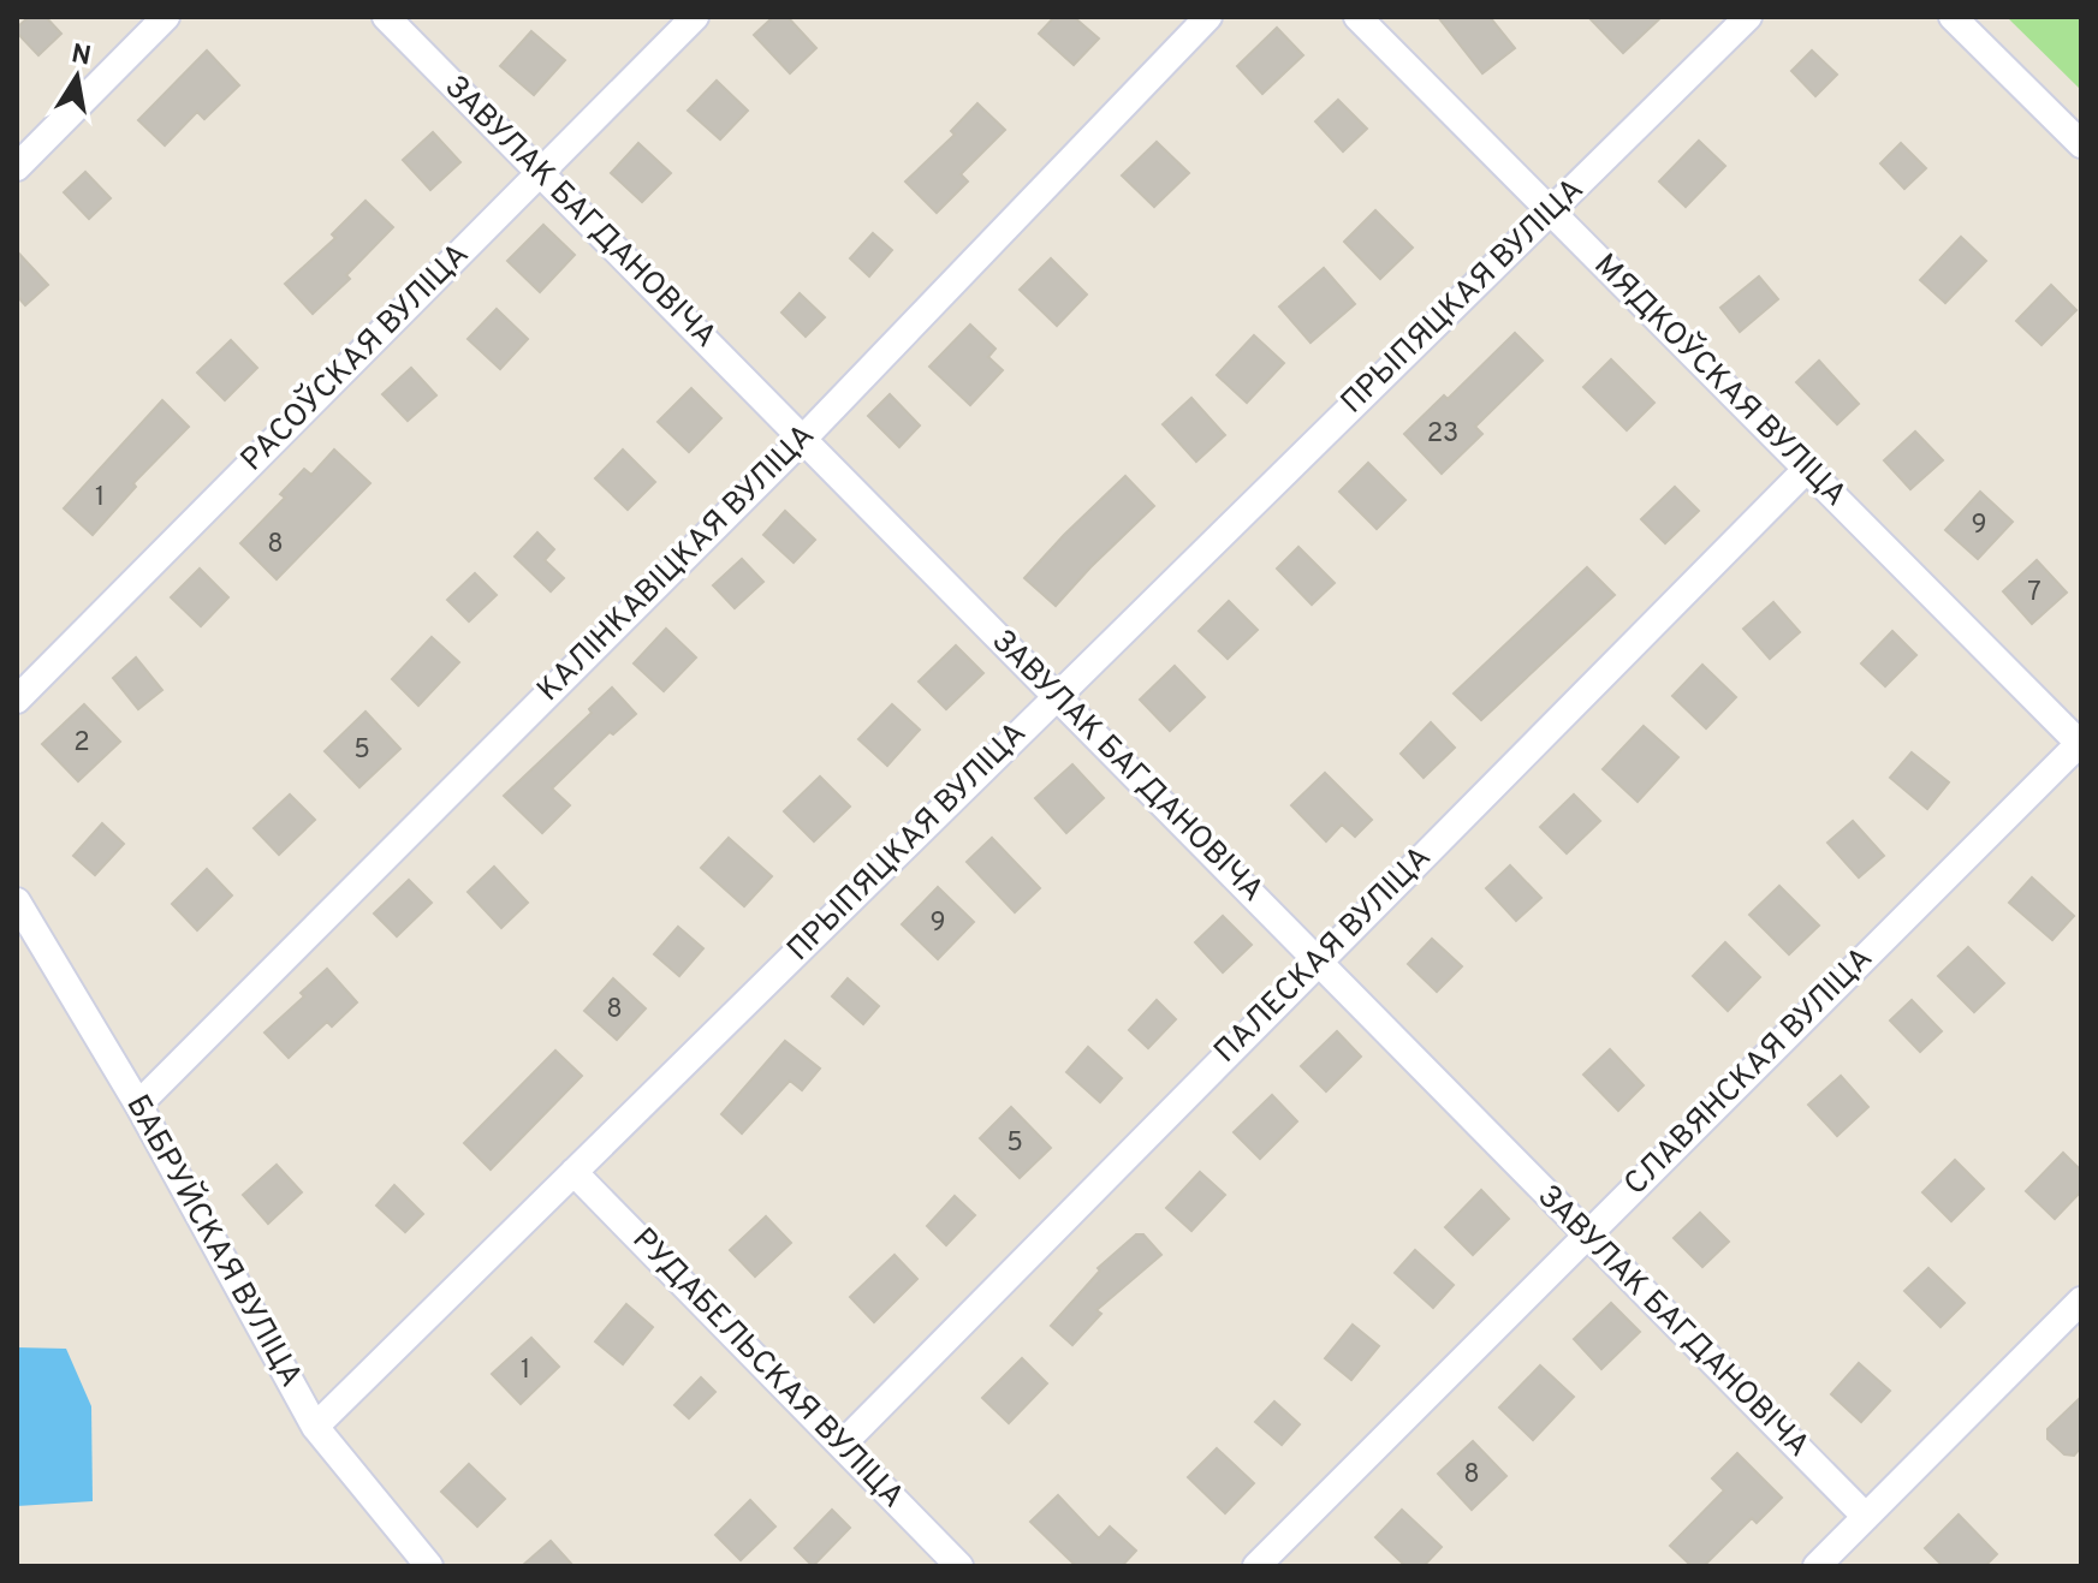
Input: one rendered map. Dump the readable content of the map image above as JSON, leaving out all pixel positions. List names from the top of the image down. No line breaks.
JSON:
{"streets":{"street":["ЗАВУЛАК БАГДАНОВІЧА","ПРЫПЯЦКАЯ ВУЛІЦА","РАСОЎСКАЯ ВУЛІЦА","МЯДКОЎСКАЯ ВУЛІЦА","КАЛІНКАВІЦКАЯ ВУЛІЦА","ПАЛЕСКАЯ ВУЛІЦА","СЛАВЯНСКАЯ ВУЛІЦА","БАБРУЙСКАЯ ВУЛІЦА","РУДАБЕЛЬСКАЯ ВУЛІЦА"]},"crossings":[["ЗАВУЛАК БАГДАНОВІЧА","ПРЫПЯЦКАЯ ВУЛІЦА"],["ЗАВУЛАК БАГДАНОВІЧА","РАСОЎСКАЯ ВУЛІЦА"],["ЗАВУЛАК БАГДАНОВІЧА","КАЛІНКАВІЦКАЯ ВУЛІЦА"],["ЗАВУЛАК БАГДАНОВІЧА","ПАЛЕСКАЯ ВУЛІЦА"],["ЗАВУЛАК БАГДАНОВІЧА","СЛАВЯНСКАЯ ВУЛІЦА"],["ПРЫПЯЦКАЯ ВУЛІЦА","МЯДКОЎСКАЯ ВУЛІЦА"],["ПРЫПЯЦКАЯ ВУЛІЦА","БАБРУЙСКАЯ ВУЛІЦА"],["ПРЫПЯЦКАЯ ВУЛІЦА","РУДАБЕЛЬСКАЯ ВУЛІЦА"],["МЯДКОЎСКАЯ ВУЛІЦА","ПАЛЕСКАЯ ВУЛІЦА"],["МЯДКОЎСКАЯ ВУЛІЦА","СЛАВЯНСКАЯ ВУЛІЦА"],["КАЛІНКАВІЦКАЯ ВУЛІЦА","БАБРУЙСКАЯ ВУЛІЦА"],["ПАЛЕСКАЯ ВУЛІЦА","РУДАБЕЛЬСКАЯ ВУЛІЦА"]],"house_numbers":["23","1","9","8","7","2","5","9","8","5","1","8"],"north":"top"}
